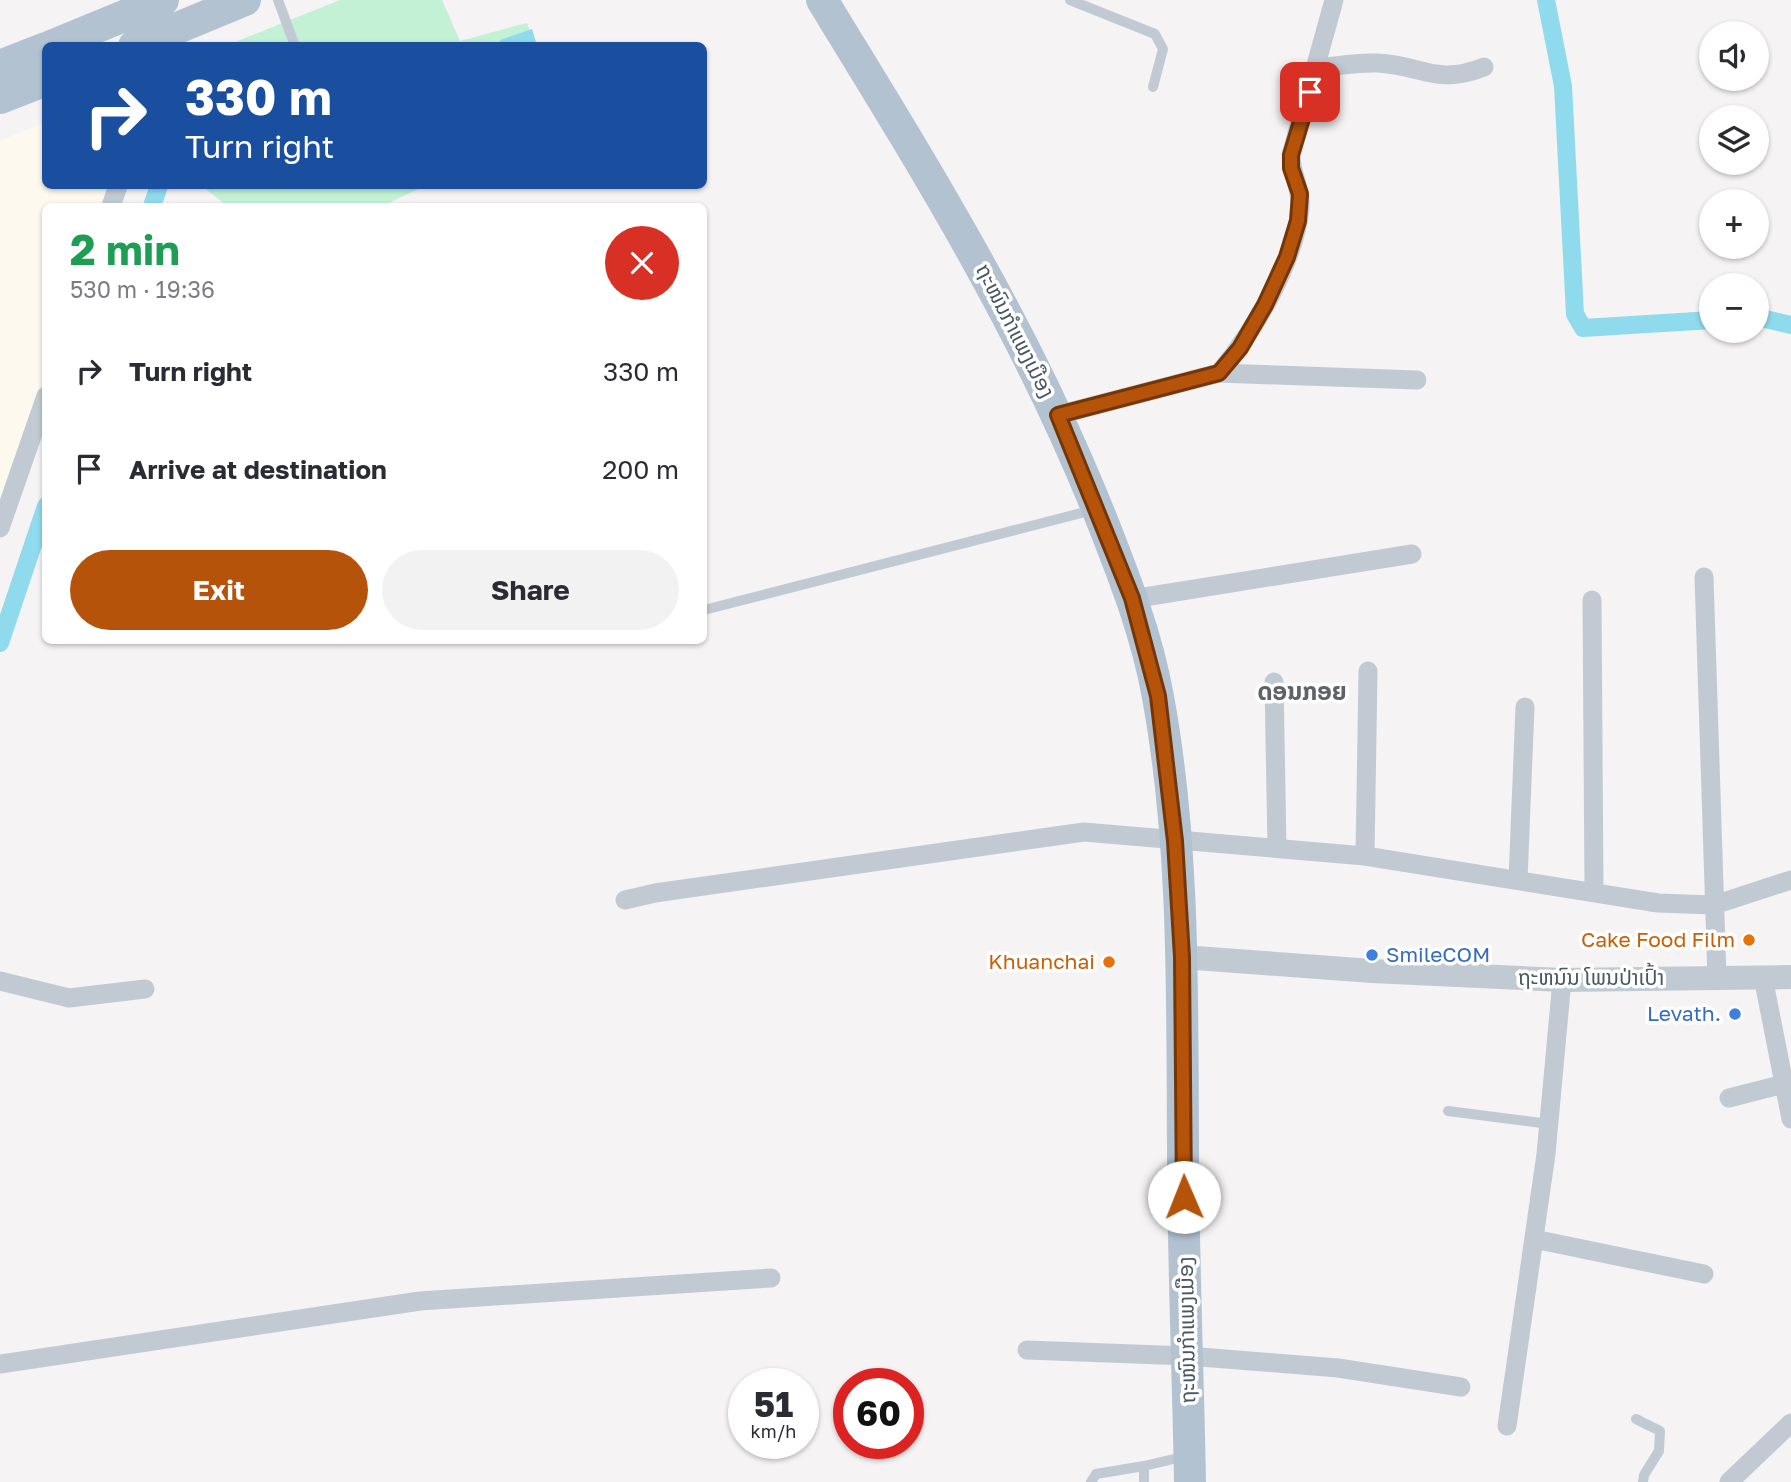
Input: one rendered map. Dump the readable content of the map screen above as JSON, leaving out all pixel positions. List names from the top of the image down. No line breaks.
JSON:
{"streets":{"main road":["ຖະໜົນກຳແພງເມືອງ"],"street":["ຖະຫນົນ ໂພນປ່າເປົ້າ"]},"crossings":[["ຖະໜົນກຳແພງເມືອງ","ຖະຫນົນ ໂພນປ່າເປົ້າ"]],"districts":["ດອນກອຍ"],"places":["Cake Food Film","SmileCOM","Khuanchai","Levath."],"page":{"map_buttons":["+","−"],"turn":["330 m","Turn right"],"heading":["2 min","530 m · 19:36"],"list":[{"name":"Turn right","value":"330 m"},{"name":"Arrive at destination","value":"200 m"}],"buttons":["Exit","Share"],"speed":"51 km/h","limit":"60"}}
